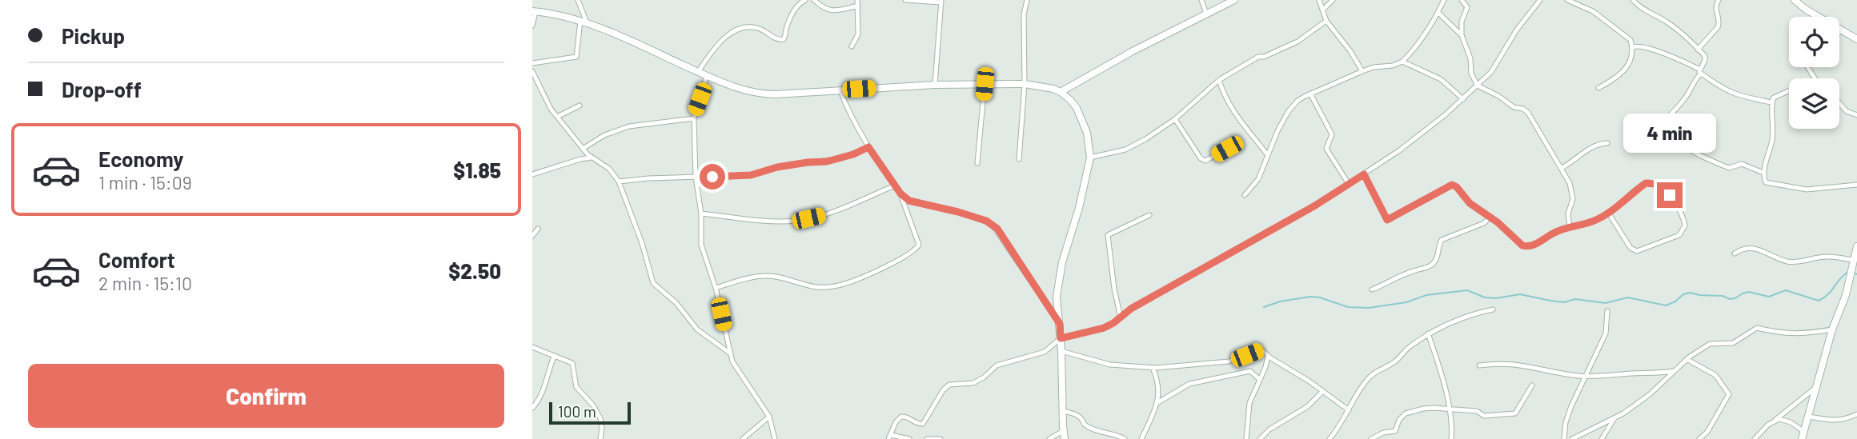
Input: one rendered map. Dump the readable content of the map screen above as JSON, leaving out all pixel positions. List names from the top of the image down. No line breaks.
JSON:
{"scale_bar":"100 m","page":{"banner":["Pickup","Drop-off"],"bubble":"4 min","list":[{"name":"Economy","note":"1 min · 15:09","value":"$1.85"},{"name":"Comfort","note":"2 min · 15:10","value":"$2.50"}],"buttons":"Confirm","scale":"100 m"}}
